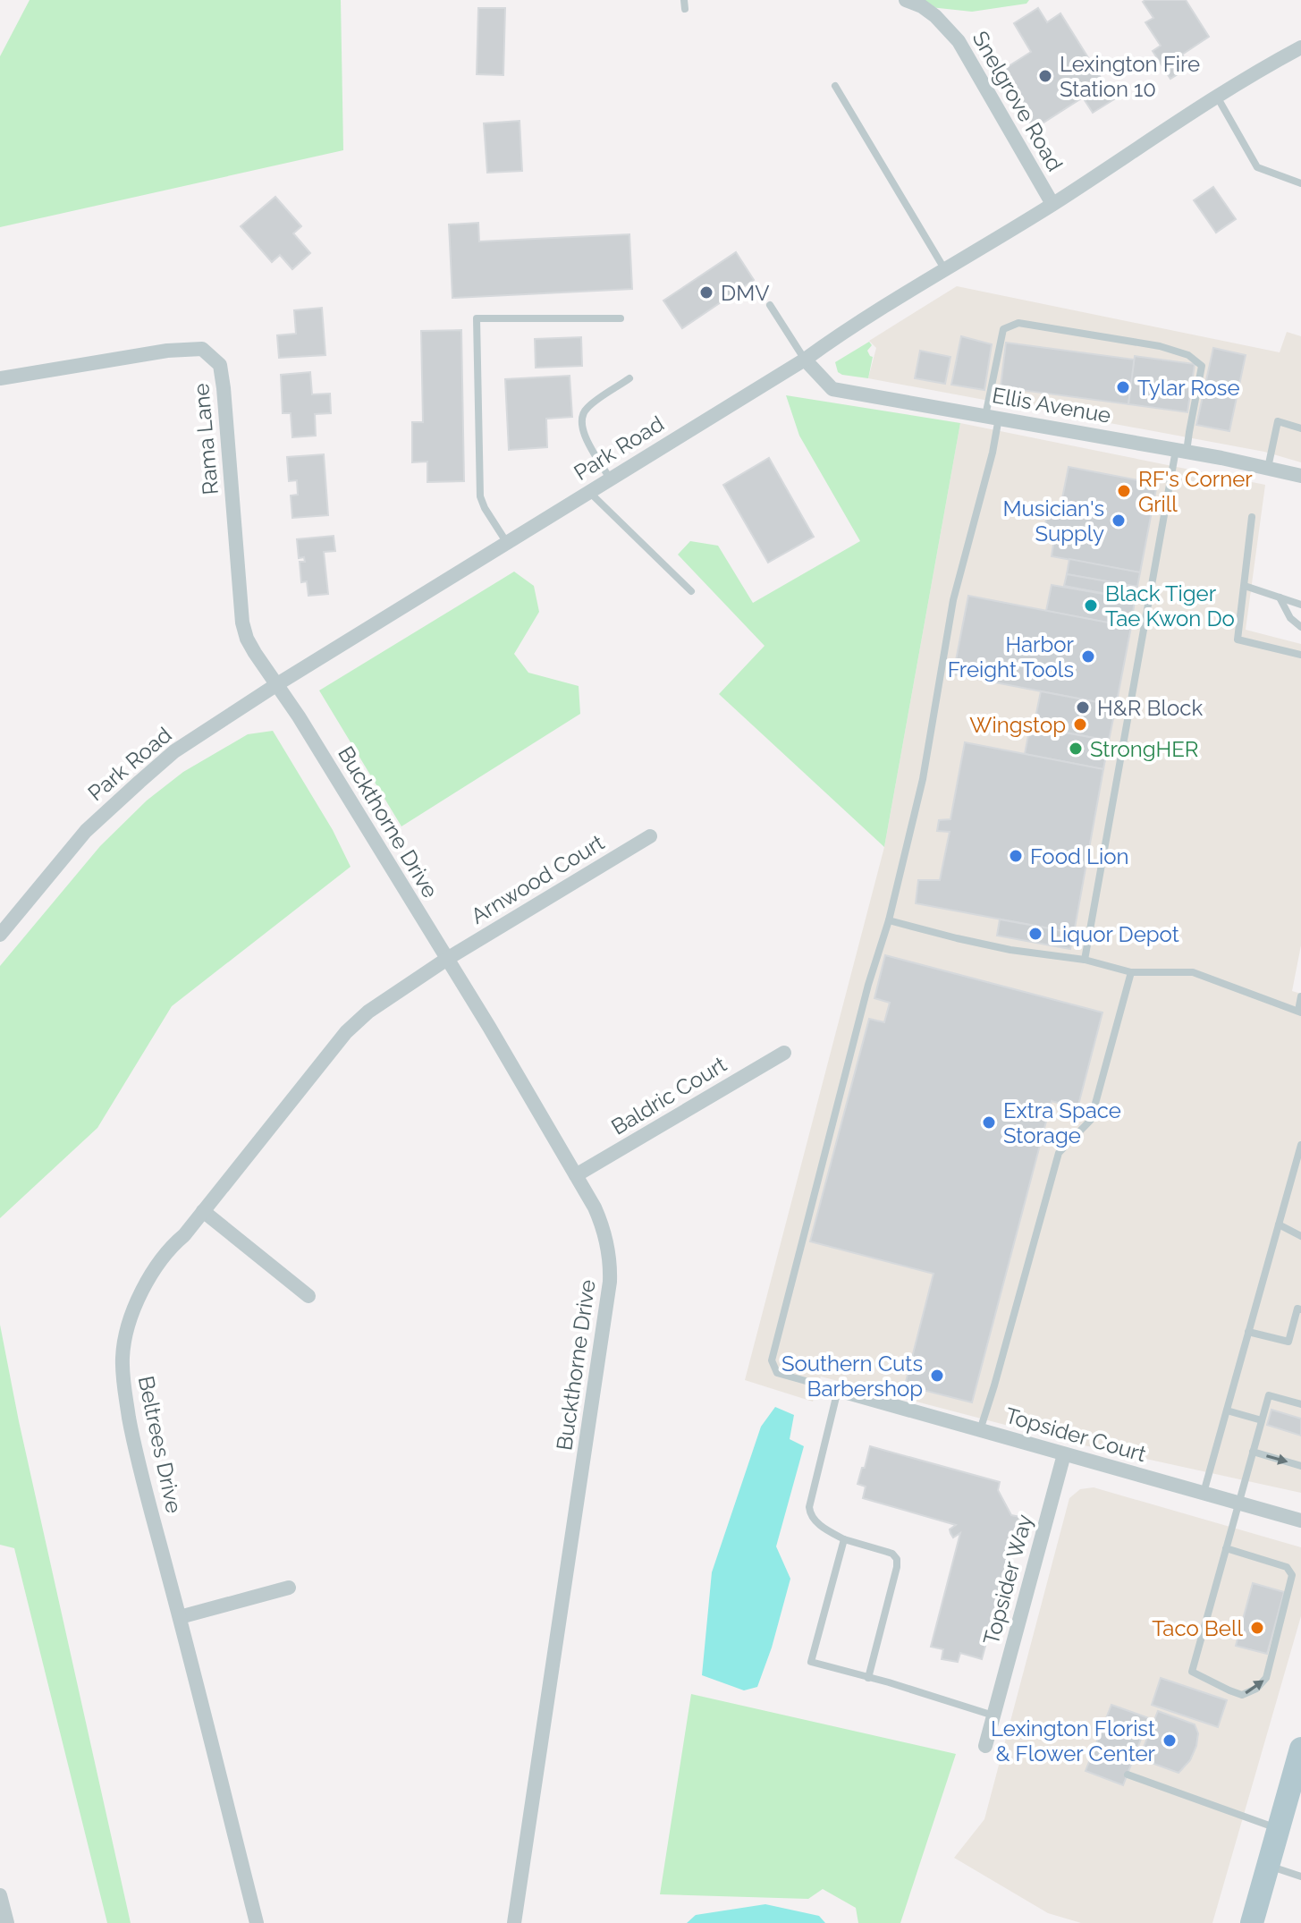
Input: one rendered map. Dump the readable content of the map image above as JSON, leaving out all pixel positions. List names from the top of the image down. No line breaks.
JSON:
{"streets":{"street":["Snelgrove Road","Ellis Avenue","Rama Lane","Park Road","Buckthorne Drive","Arnwood Court","Baldric Court","Topsider Court","Beltrees Drive","Topsider Way"]},"crossings":[["Snelgrove Road","Park Road"],["Ellis Avenue","Park Road"],["Rama Lane","Park Road"],["Rama Lane","Buckthorne Drive"],["Park Road","Buckthorne Drive"],["Buckthorne Drive","Arnwood Court"],["Buckthorne Drive","Baldric Court"],["Buckthorne Drive","Beltrees Drive"],["Arnwood Court","Beltrees Drive"],["Topsider Court","Topsider Way"]],"places":["Lexington Fire Station 10","DMV","Tylar Rose","RF's Corner Grill","Musician's Supply","Black Tiger Tae Kwon Do","Harbor Freight Tools","H&R Block","Wingstop","StrongHER","Food Lion","Liquor Depot","Extra Space Storage","Southern Cuts Barbershop","Taco Bell","Lexington Florist & Flower Center"]}
